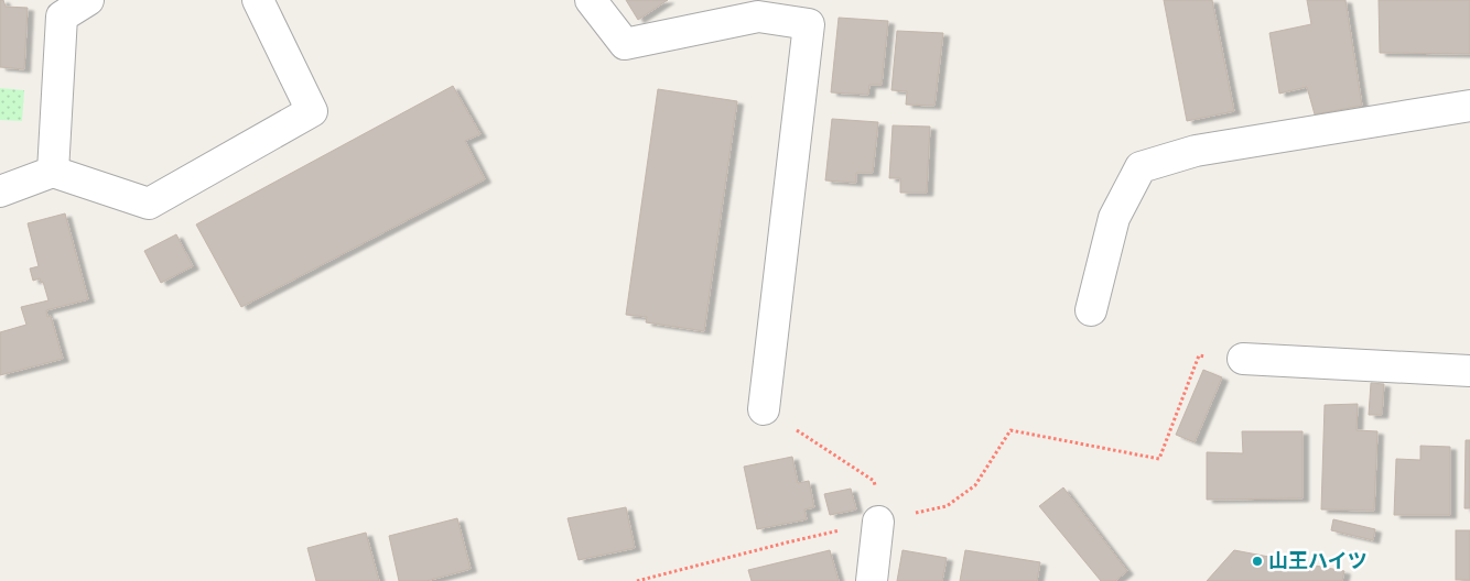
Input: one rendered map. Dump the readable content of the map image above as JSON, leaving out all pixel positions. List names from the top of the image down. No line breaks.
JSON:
{"places":["山王ハイツ"]}
